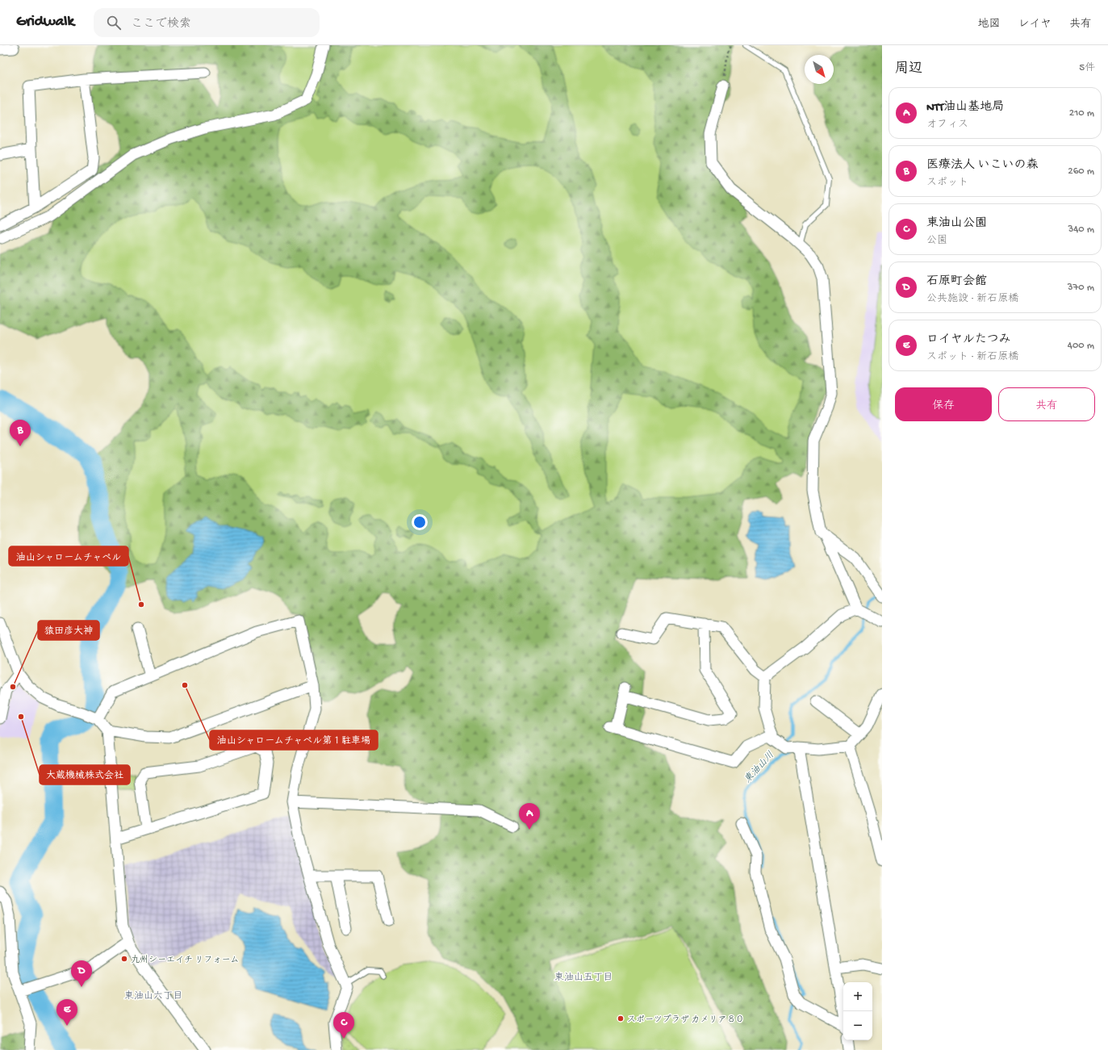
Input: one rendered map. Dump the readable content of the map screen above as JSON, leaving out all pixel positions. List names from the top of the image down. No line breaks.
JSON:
{"districts":["東油山五丁目","東油山六丁目"],"water":["東油山川"],"places":["油山シャロームチャペル","油山シャロームチャペル第１駐車場","猿田彦大神","大蔵機械株式会社","九州シーエイチ リフォーム","スポーツプラザ カメリア８０"],"north":"bottom right","page":{"header":"Gridwalk","search":"ここで検索","nav":["地図","レイヤ","共有"],"heading":["周辺","5件"],"list":[{"mark":"A","name":"NTT油山基地局","note":"オフィス","value":"210 m"},{"mark":"B","name":"医療法人 いこいの森","note":"スポット","value":"260 m"},{"mark":"C","name":"東油山公園","note":"公園","value":"340 m"},{"mark":"D","name":"石原町会館","note":"公共施設 · 新石原橋","value":"370 m"},{"mark":"E","name":"ロイヤルたつみ","note":"スポット · 新石原橋","value":"400 m"}],"buttons":["保存","共有"],"pins":["B","A","D","E","C"],"map_buttons":["+","−"]}}
